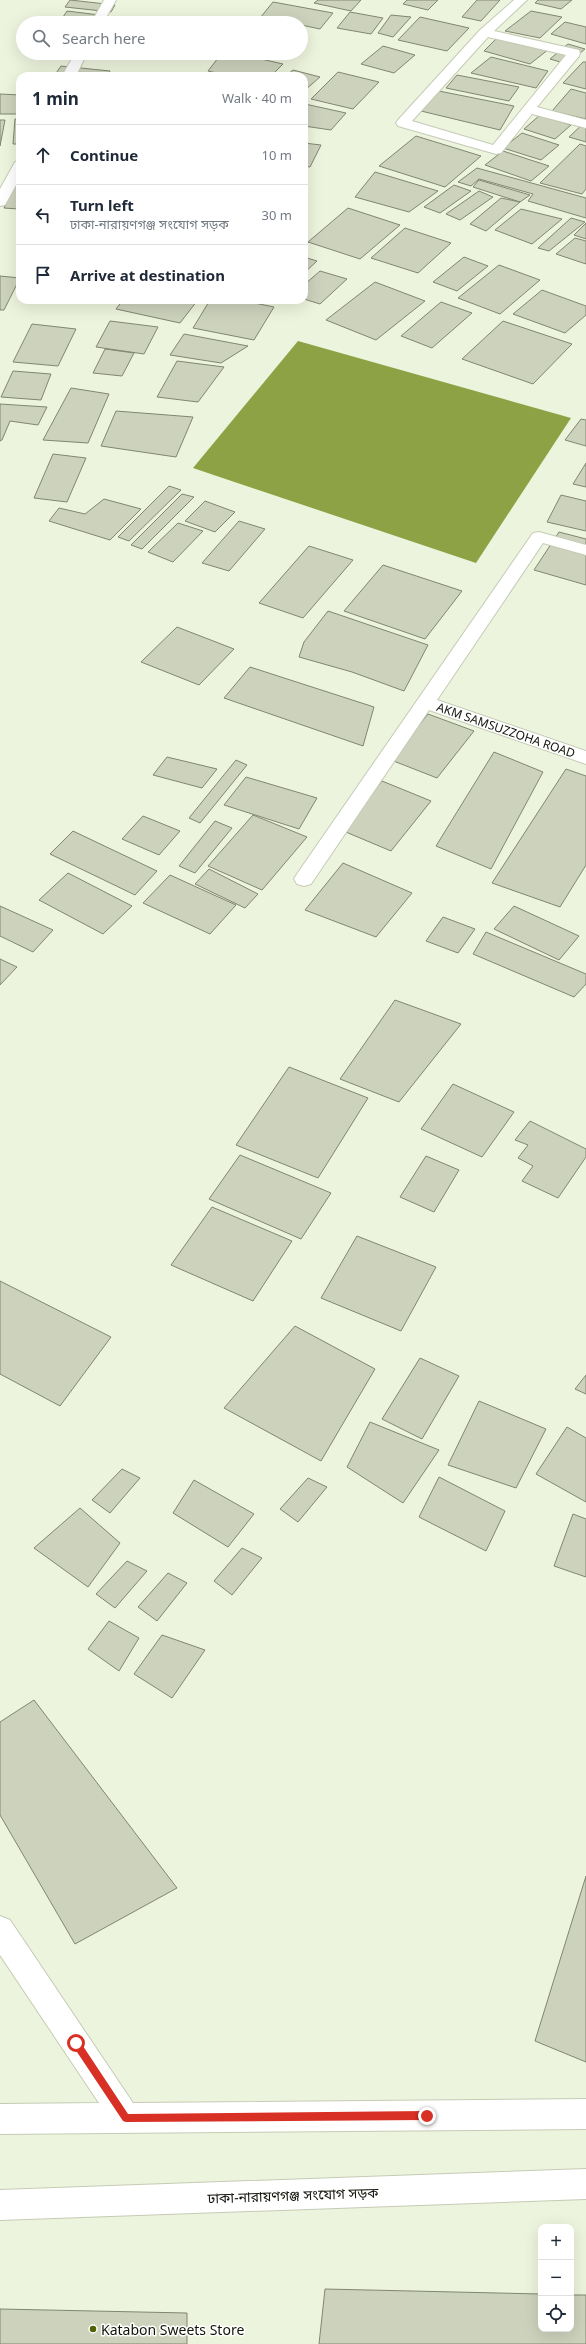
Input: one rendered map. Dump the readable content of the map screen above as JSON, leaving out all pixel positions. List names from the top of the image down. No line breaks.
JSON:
{"streets":{"street":["AKM SAMSUZZOHA ROAD","ঢাকা-নারায়ণগঞ্জ সংযোগ সড়ক"]},"places":["Katabon Sweets Store"],"page":{"search":"Search here","heading":["1 min","Walk · 40 m"],"list":[["Continue","10 m"],["Turn left","ঢাকা-নারায়ণগঞ্জ সংযোগ সড়ক","30 m"],"Arrive at destination"],"map_buttons":["+","−"]}}
